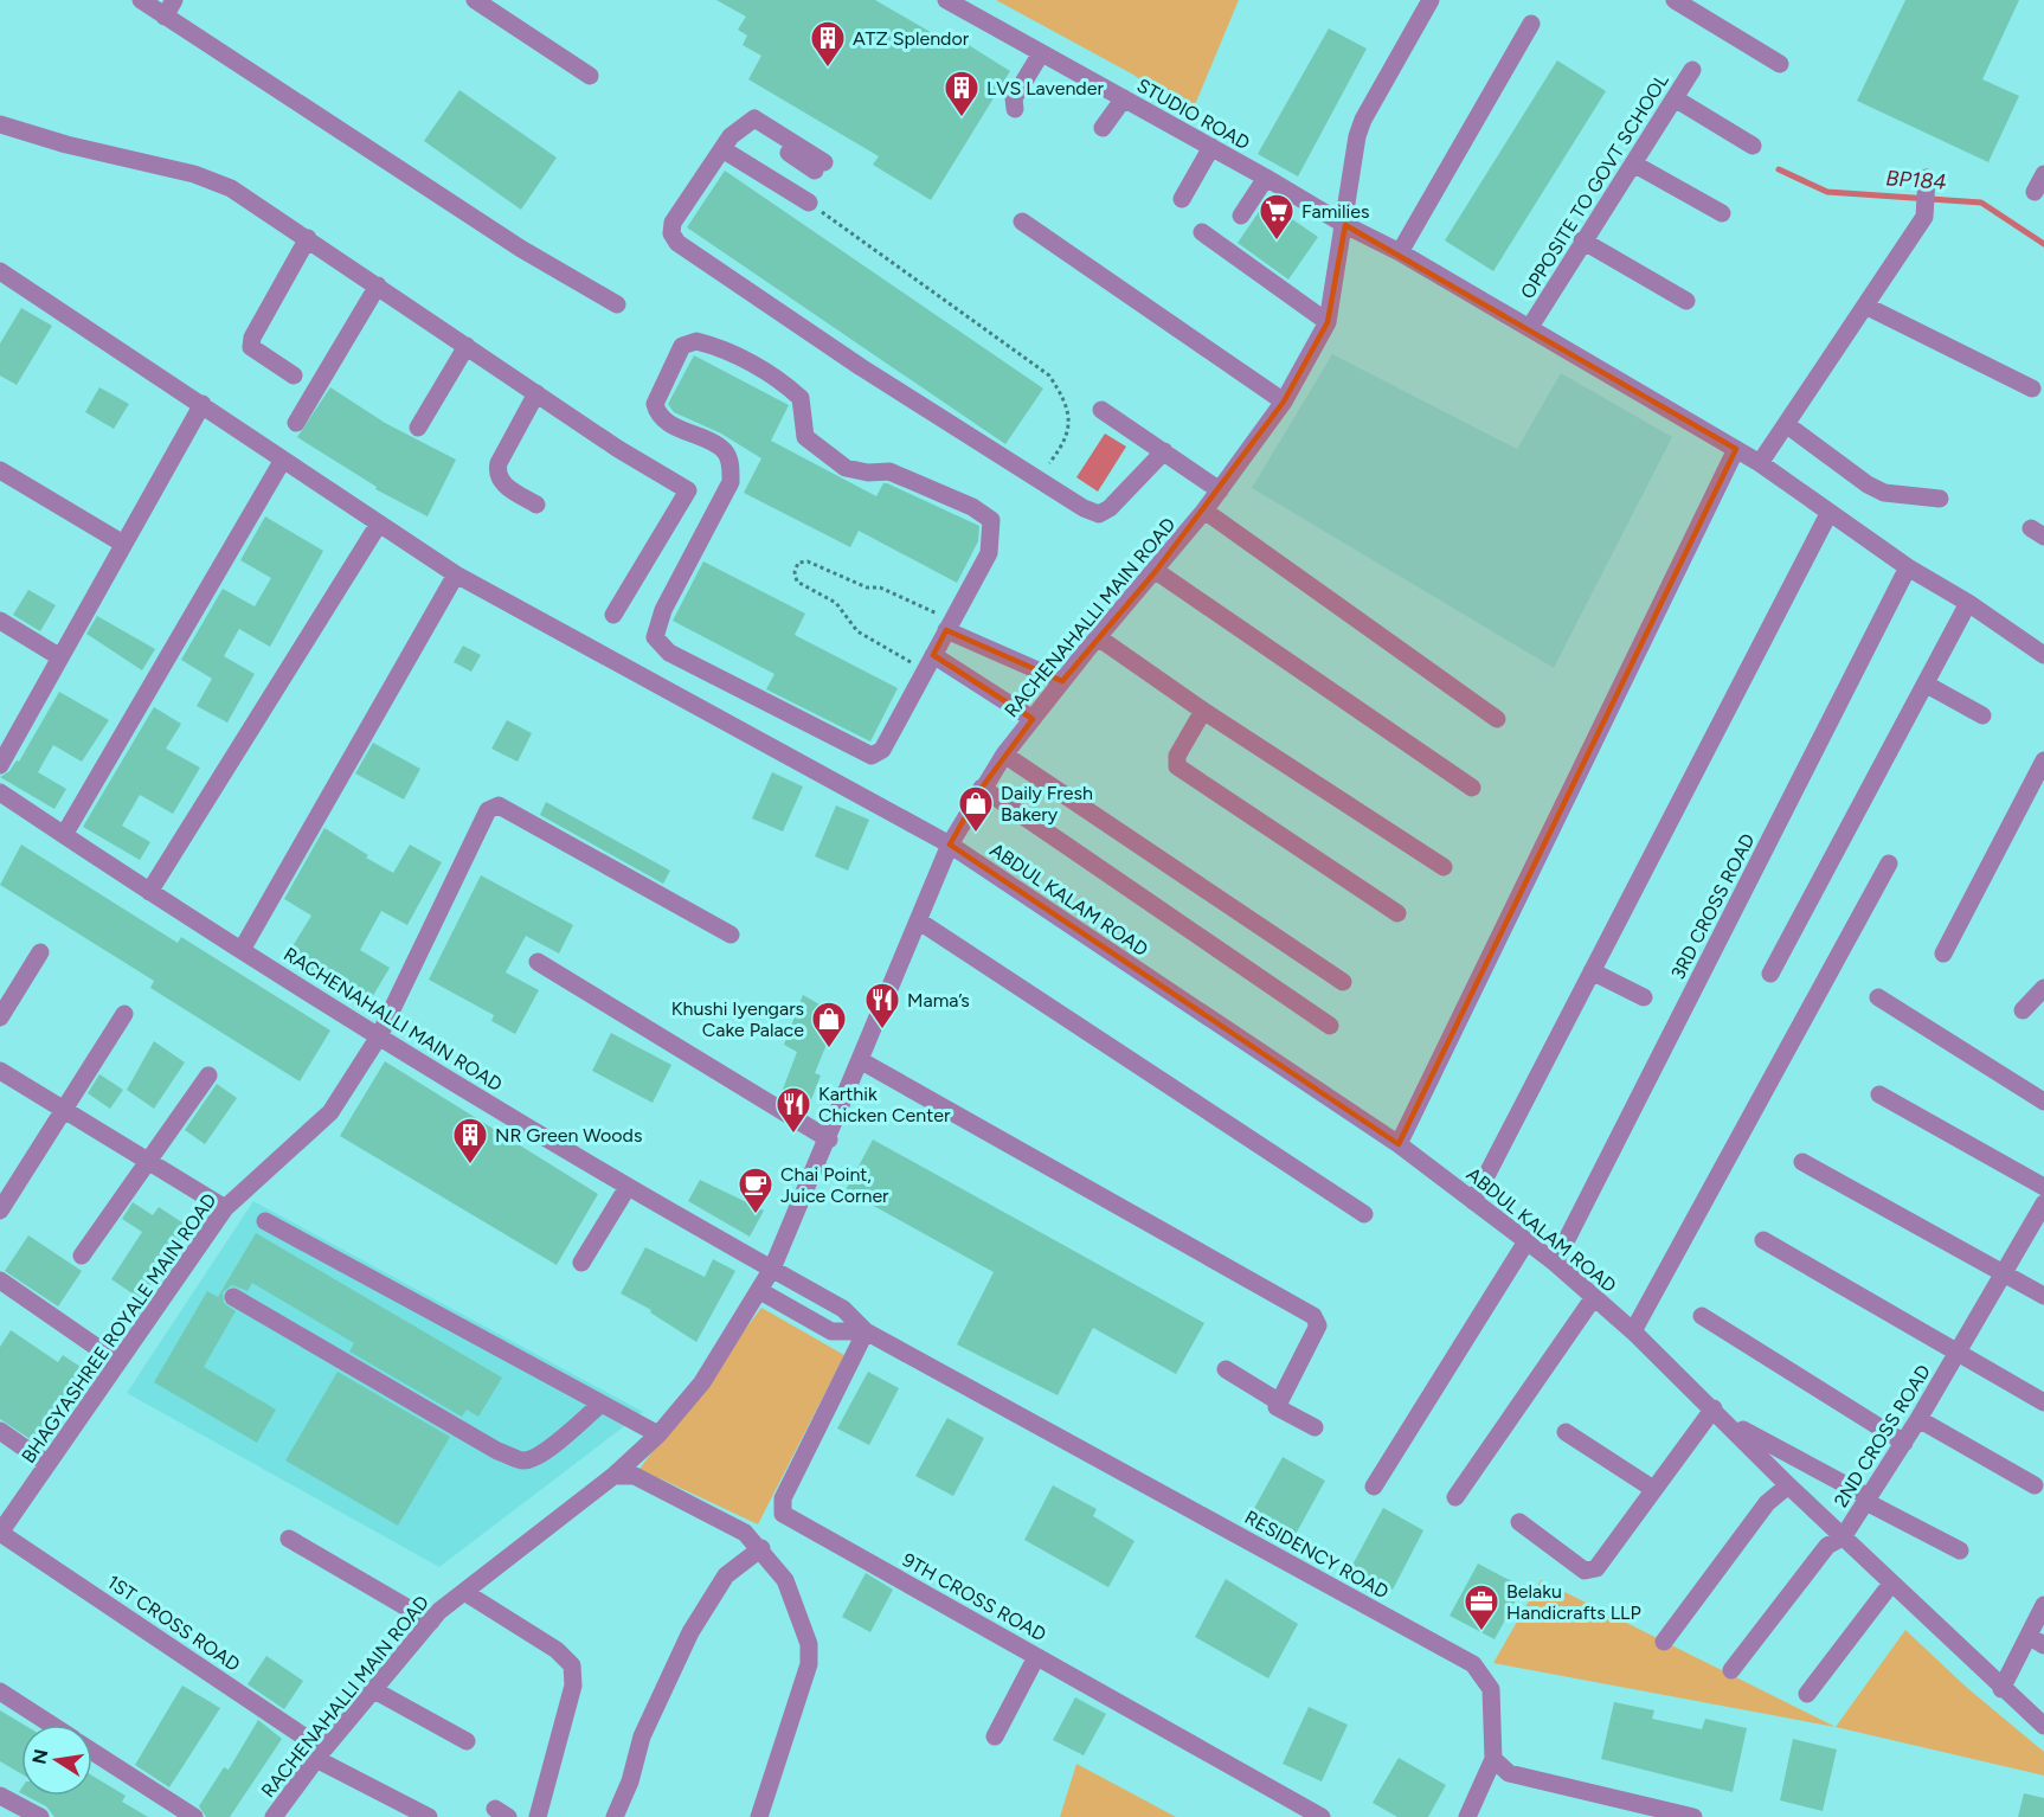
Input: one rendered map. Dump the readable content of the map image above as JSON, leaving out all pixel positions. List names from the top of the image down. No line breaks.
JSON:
{"streets":{"street":["STUDIO ROAD","OPPOSITE TO GOVT SCHOOL","RACHENAHALLI MAIN ROAD","ABDUL KALAM ROAD","3RD CROSS ROAD","BHAGYASHREE ROYALE MAIN ROAD","2ND CROSS ROAD","RESIDENCY ROAD","9TH CROSS ROAD","1ST CROSS ROAD"]},"crossings":[["STUDIO ROAD","OPPOSITE TO GOVT SCHOOL"],["STUDIO ROAD","RACHENAHALLI MAIN ROAD"],["OPPOSITE TO GOVT SCHOOL","RACHENAHALLI MAIN ROAD"],["RACHENAHALLI MAIN ROAD","ABDUL KALAM ROAD"],["RACHENAHALLI MAIN ROAD","BHAGYASHREE ROYALE MAIN ROAD"],["RACHENAHALLI MAIN ROAD","RESIDENCY ROAD"],["RACHENAHALLI MAIN ROAD","1ST CROSS ROAD"],["ABDUL KALAM ROAD","3RD CROSS ROAD"],["ABDUL KALAM ROAD","2ND CROSS ROAD"],["BHAGYASHREE ROYALE MAIN ROAD","1ST CROSS ROAD"],["RESIDENCY ROAD","9TH CROSS ROAD"]],"water":["BP184"],"places":{"building":["ATZ Splendor","LVS Lavender","NR Green Woods"],"supermarket":["Families"],"shop":["Daily Fresh Bakery","Khushi Iyengars Cake Palace"],"restaurant":["Mama’s","Karthik Chicken Center"],"cafe":["Chai Point, Juice Corner"],"office":["Belaku Handicrafts LLP"]},"north":"left"}
